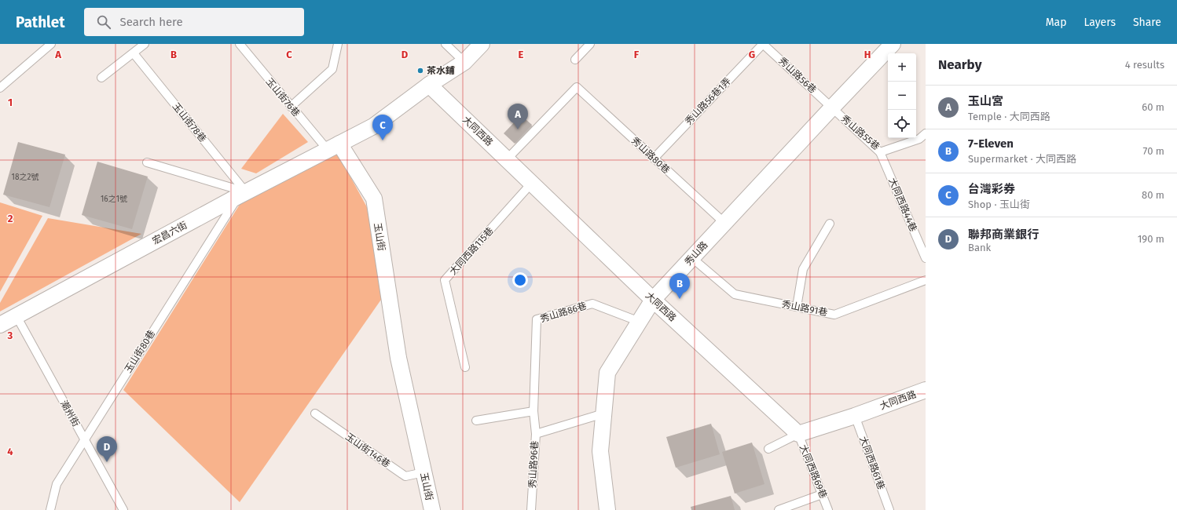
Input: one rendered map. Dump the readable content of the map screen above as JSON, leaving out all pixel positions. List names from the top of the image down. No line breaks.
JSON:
{"streets":{"street":["大同西路","宏昌六街","玉山街","秀山路"],"lane":["秀山路56巷","玉山街76巷","秀山路56巷1弄","玉山街78巷","秀山路55巷","秀山路80巷","大同西路44巷","大同西路115巷","秀山路91巷","秀山路86巷","玉山街80巷","潮州街","玉山街146巷","大同西路61巷","秀山路96巷","大同西路69巷"]},"crossings":[["秀山路56巷","秀山路56巷1弄"],["秀山路56巷","秀山路55巷"],["秀山路56巷","秀山路"],["玉山街76巷","宏昌六街"],["玉山街76巷","玉山街"],["秀山路56巷1弄","秀山路80巷"],["玉山街78巷","宏昌六街"],["玉山街78巷","玉山街80巷"],["大同西路","秀山路80巷"],["大同西路","大同西路115巷"],["大同西路","秀山路"],["大同西路","大同西路61巷"],["大同西路","大同西路69巷"],["秀山路55巷","大同西路44巷"],["秀山路55巷","秀山路"],["秀山路80巷","秀山路"],["宏昌六街","玉山街"],["宏昌六街","玉山街80巷"],["宏昌六街","潮州街"],["玉山街","玉山街146巷"],["秀山路","秀山路91巷"],["秀山路","秀山路86巷"],["秀山路","秀山路96巷"],["玉山街80巷","潮州街"]],"places":["茶水鋪"],"house_numbers":["18之2號","16之1號"],"page":{"header":"Pathlet","search":"Search here","nav":["Map","Layers","Share"],"heading":["Nearby","4 results"],"map_buttons":["+","−"],"list":[{"mark":"A","name":"玉山宮","note":"Temple · 大同西路","value":"60 m"},{"mark":"B","name":"7-Eleven","note":"Supermarket · 大同西路","value":"70 m"},{"mark":"C","name":"台灣彩券","note":"Shop · 玉山街","value":"80 m"},{"mark":"D","name":"聯邦商業銀行","note":"Bank","value":"190 m"}],"pins":["A","C","B","D"]},"grid":{"columns":["A","B","C","D","E","F","G","H"],"rows":["1","2","3","4"]}}
